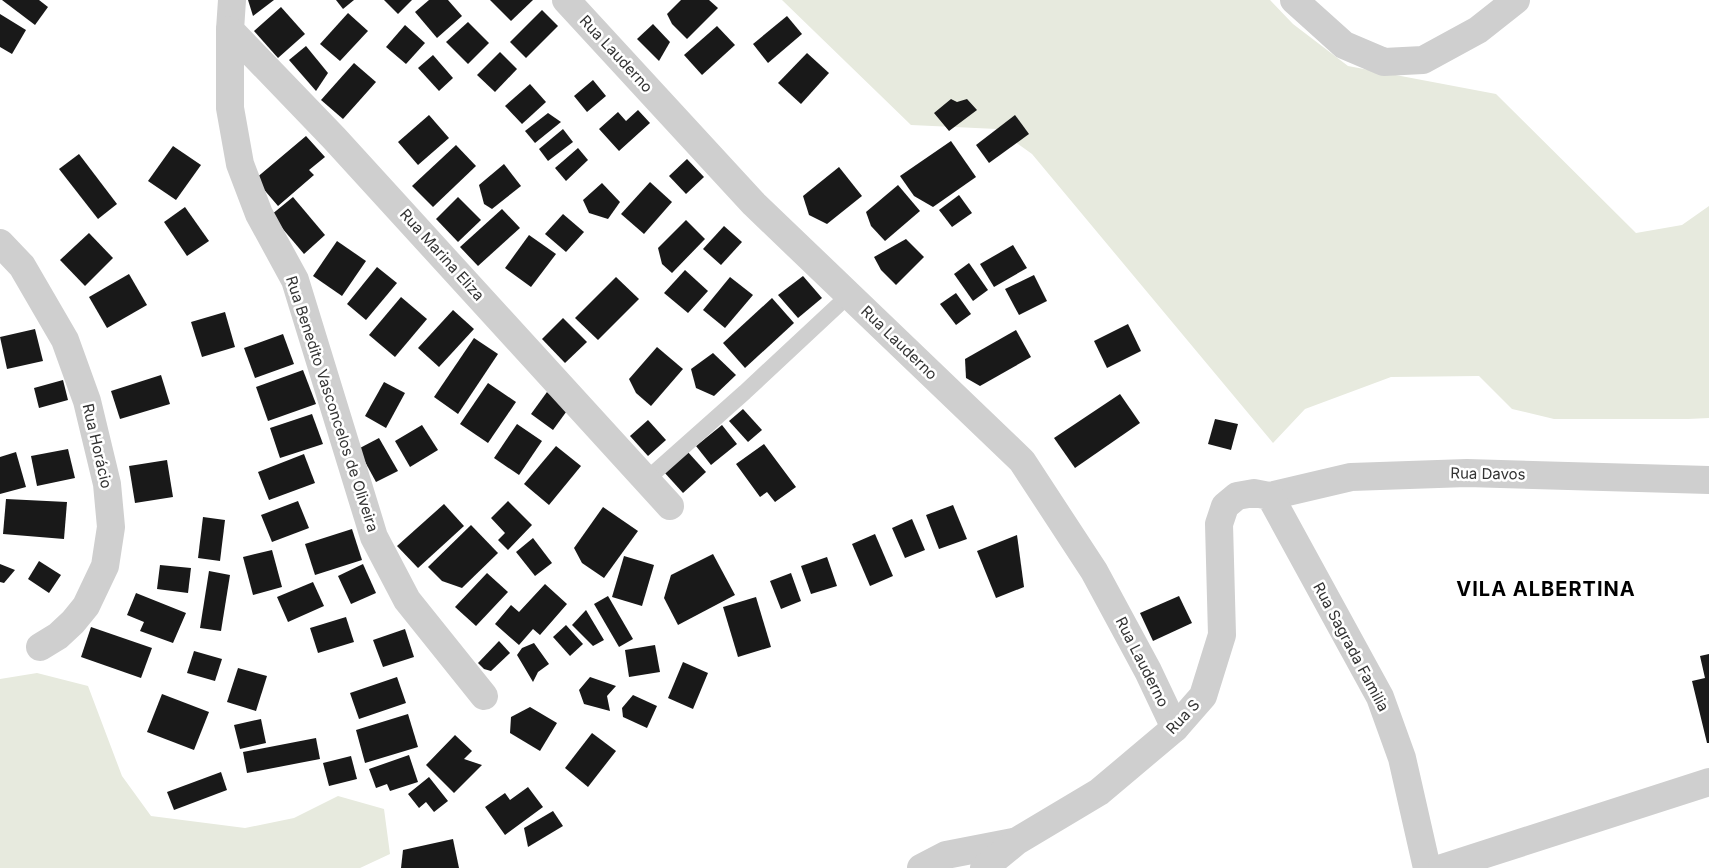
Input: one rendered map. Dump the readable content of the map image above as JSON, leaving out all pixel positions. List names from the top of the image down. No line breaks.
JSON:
{"streets":{"street":["Rua Lauderno","Rua Marina Eliza","Rua Benedito Vasconcelos de Oliveira","Rua Horácio","Rua Davos","Rua Sagrada Familia","Rua S"]},"crossings":[["Rua Lauderno","Rua S"],["Rua Marina Eliza","Rua Benedito Vasconcelos de Oliveira"],["Rua Davos","Rua Sagrada Familia"],["Rua Davos","Rua S"],["Rua Sagrada Familia","Rua S"]],"districts":["VILA ALBERTINA"]}
